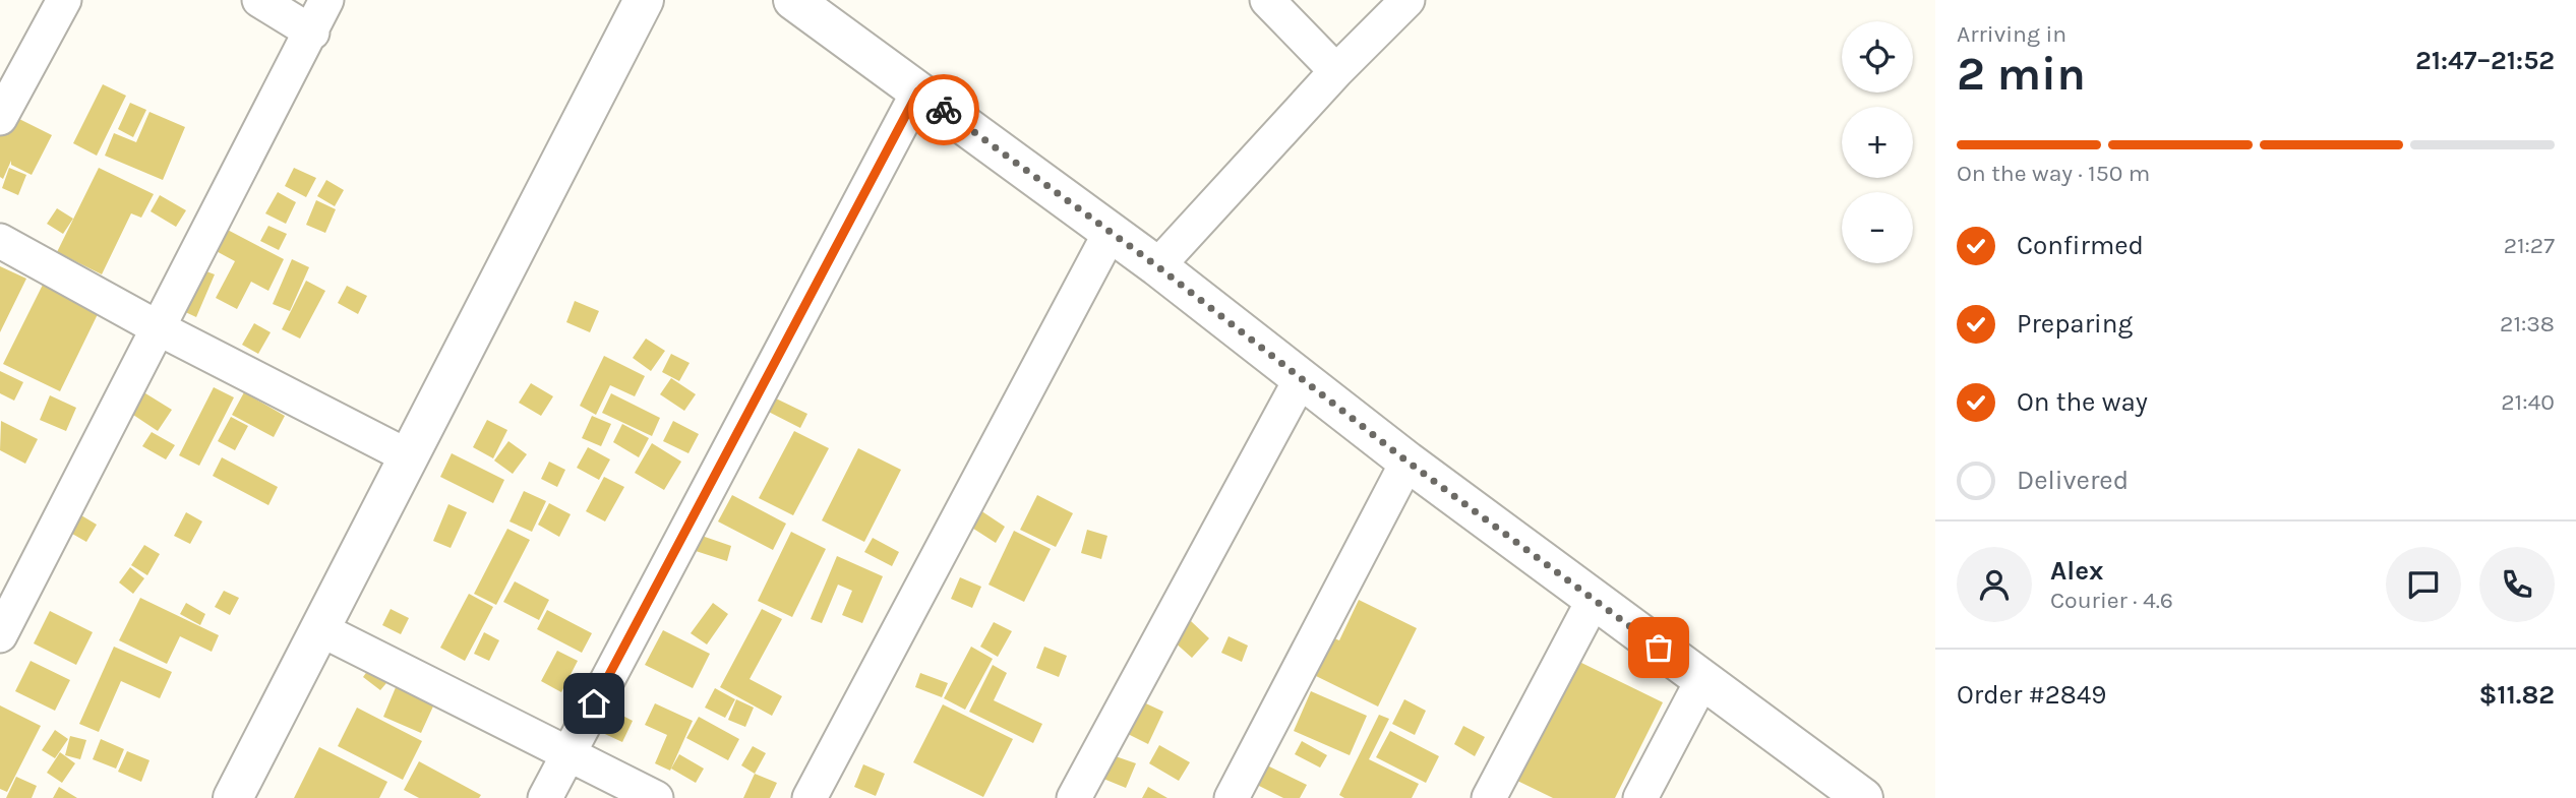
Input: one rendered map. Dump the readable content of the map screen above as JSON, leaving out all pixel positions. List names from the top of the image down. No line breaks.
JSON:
{"page":{"heading":["2 min","Arriving in","21:47–21:52"],"panel":["Alex","Courier · 4.6","Order #2849","$11.82"],"map_buttons":["+","−"],"bar":"On the way · 150 m","list":[["Confirmed","21:27"],["Preparing","21:38"],["On the way","21:40"],"Delivered"]}}
